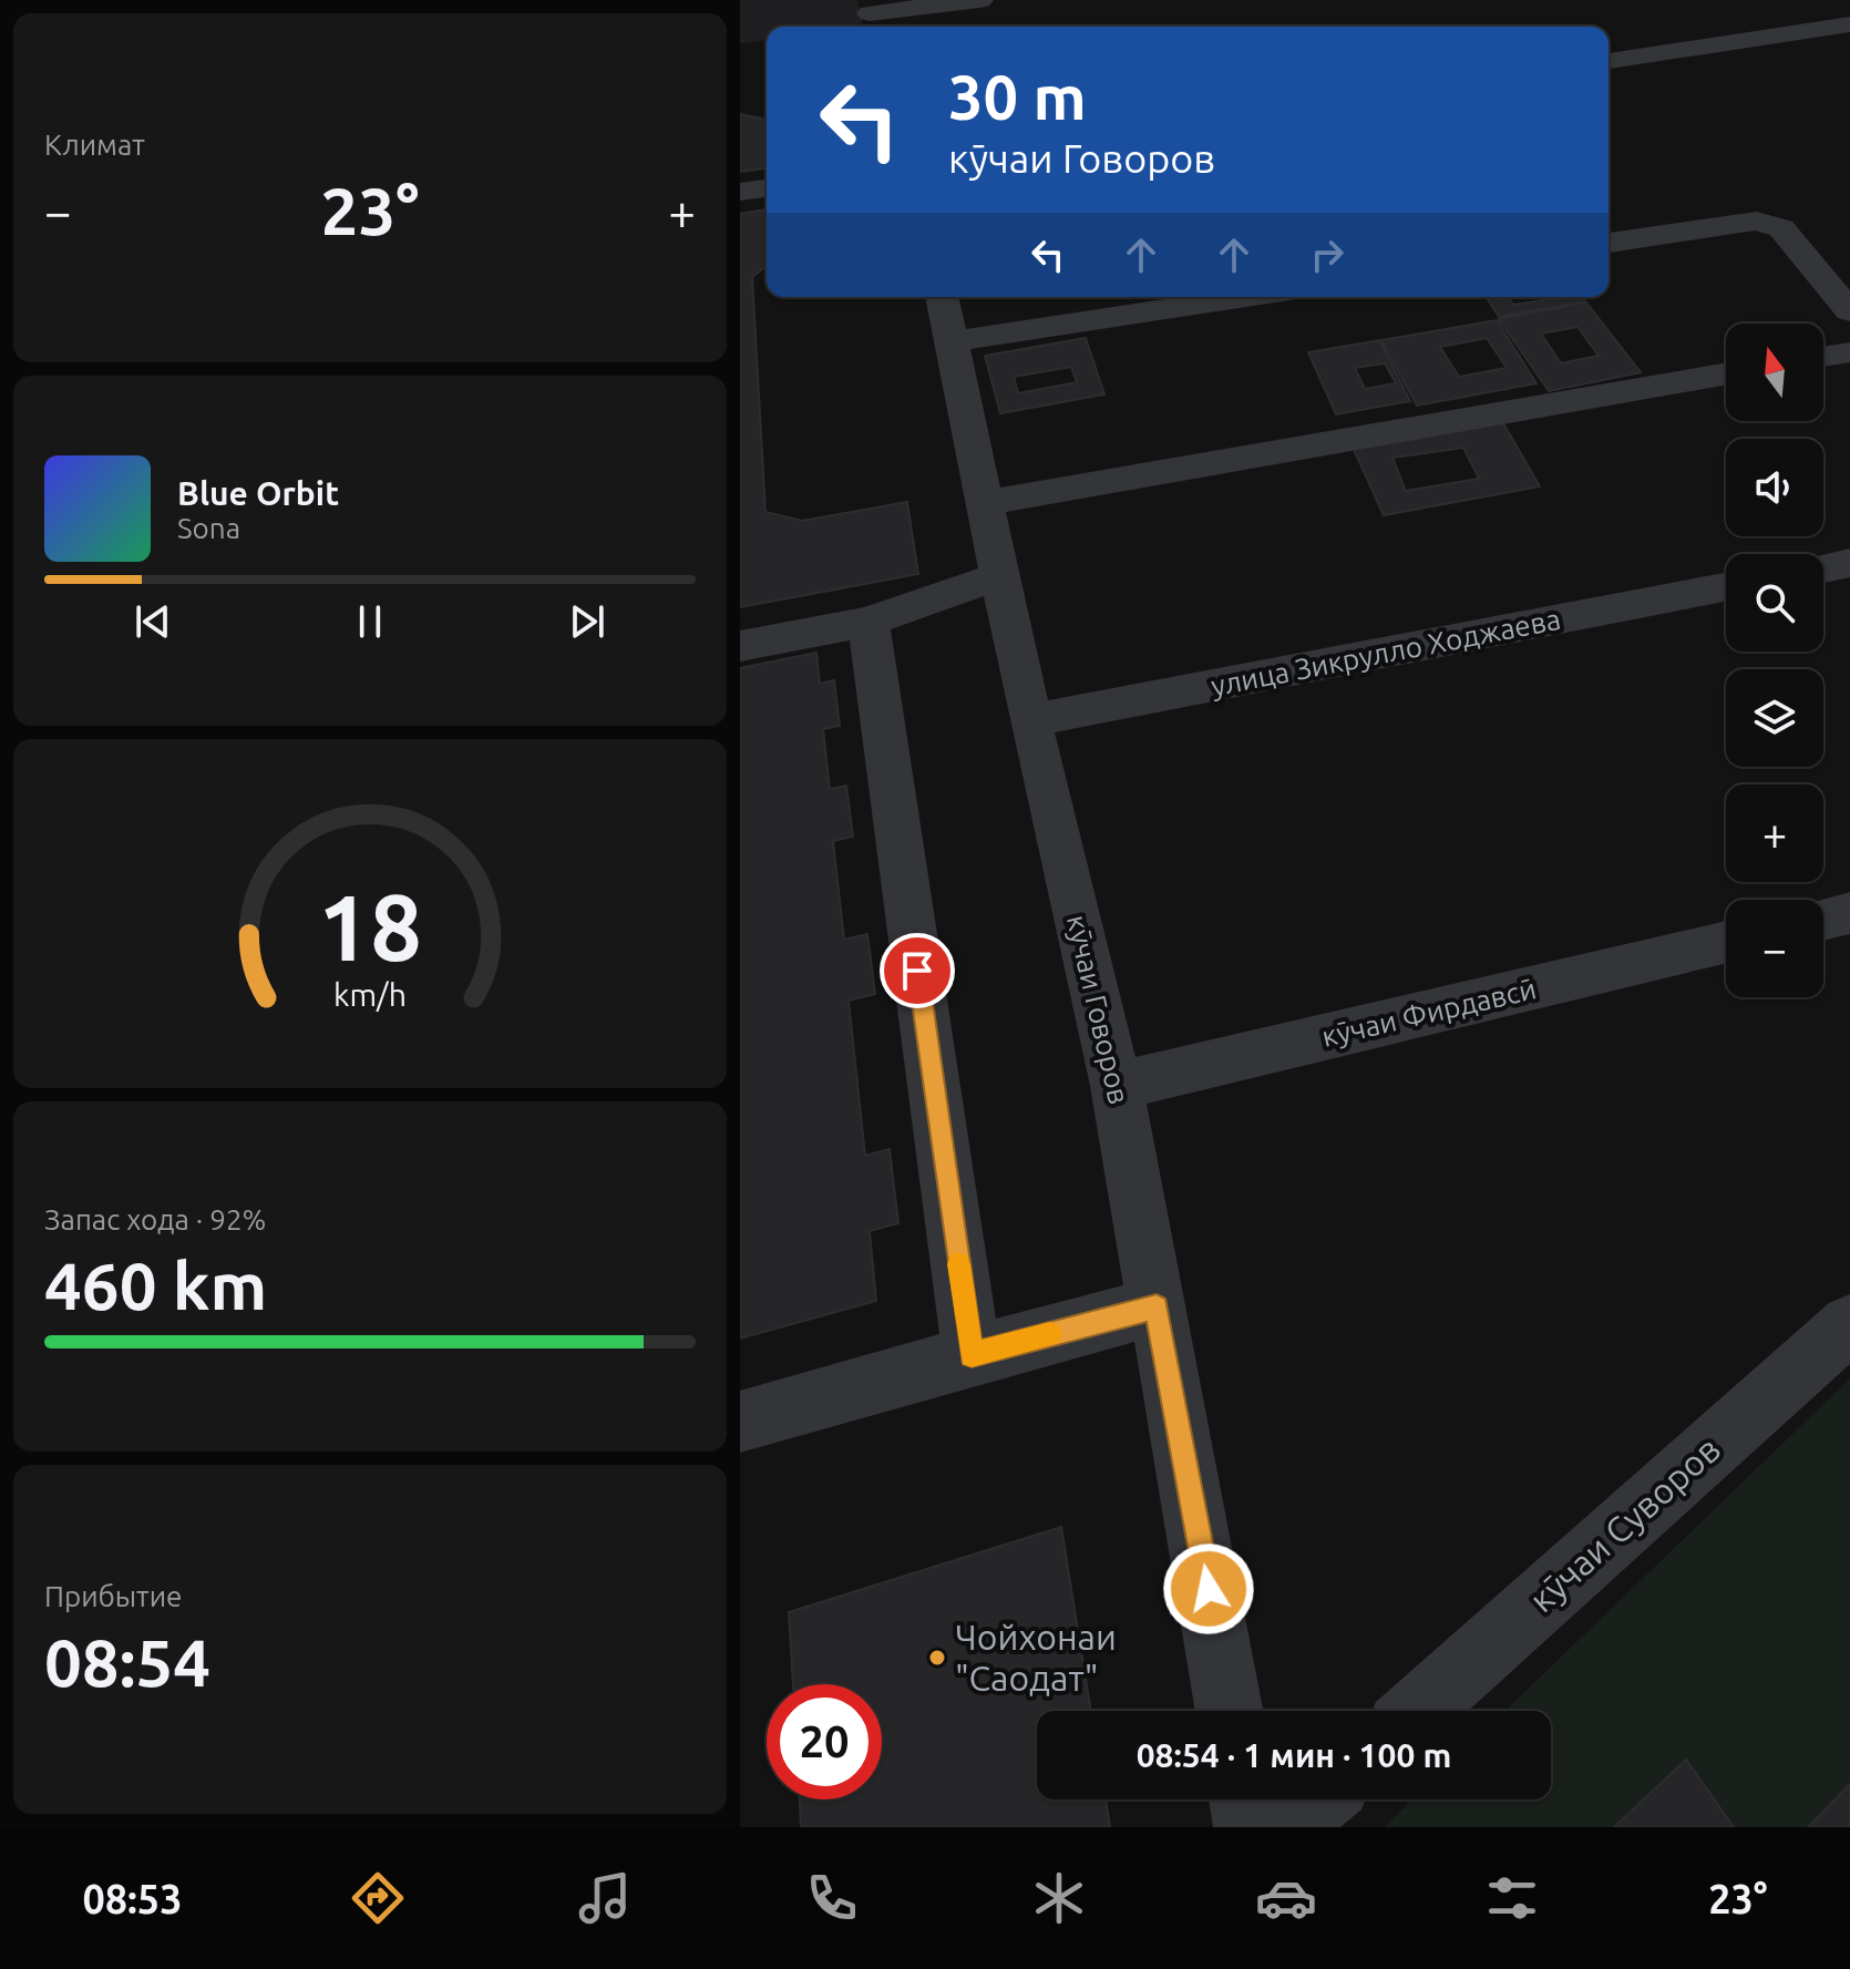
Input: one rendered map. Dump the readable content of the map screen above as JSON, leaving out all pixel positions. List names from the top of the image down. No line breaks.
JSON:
{"streets":{"street":["улица Зикрулло Ходжаева","кӯчаи Говоров","кӯчаи Фирдавсӣ","кӯчаи Суворов"]},"crossings":[["улица Зикрулло Ходжаева","кӯчаи Говоров"],["кӯчаи Говоров","кӯчаи Фирдавсӣ"]],"places":["Чойхонаи \"Саодат\""],"north":"top","page":{"tile":["Климат",["Запас хода · 92%","460 km"],["Прибытие","08:54"]],"turn":["30 m","кӯчаи Говоров"],"heat":["−","23°","+"],"map_buttons":["+","−"],"song":["Blue Orbit","Sona"],"limit":"20","trip":"08:54 · 1 мин · 100 m","tabs":["08:53","23°"],"gauge":["18","km/h"]}}
